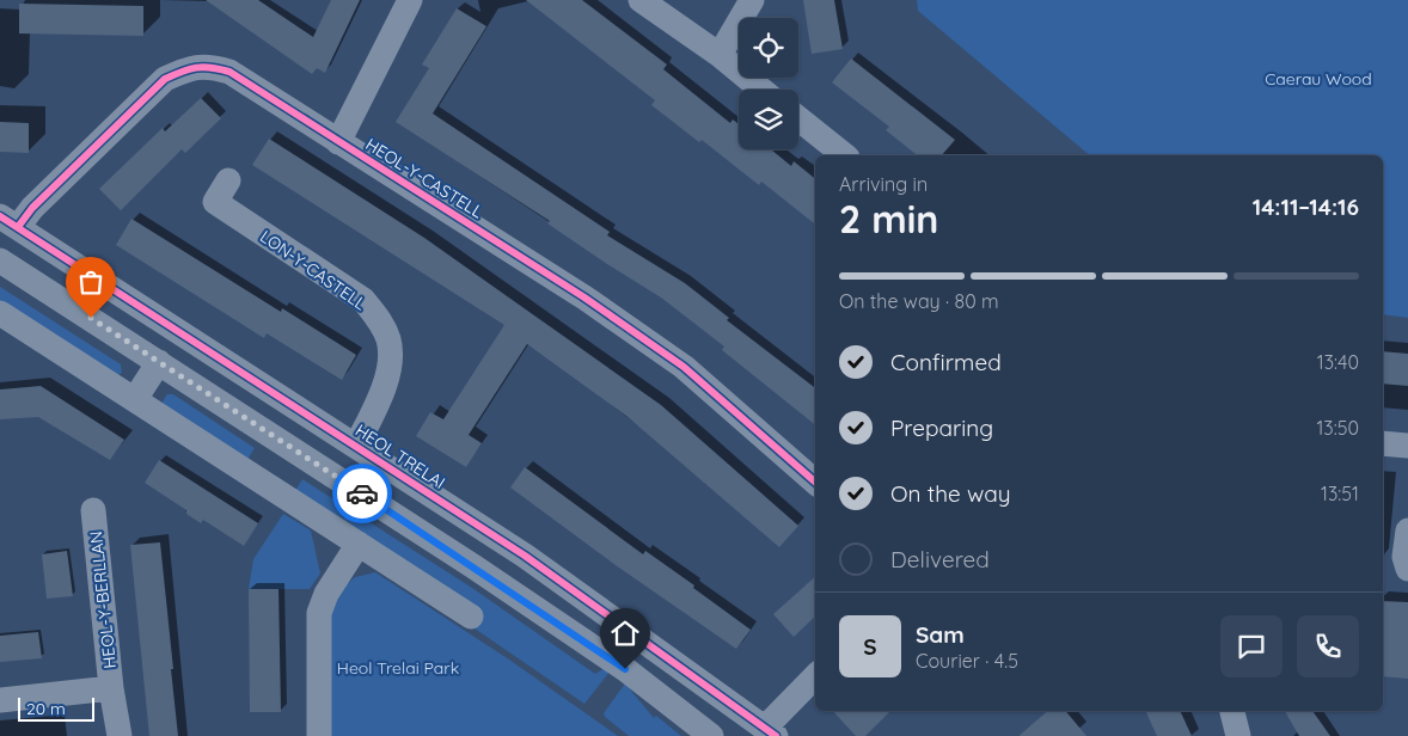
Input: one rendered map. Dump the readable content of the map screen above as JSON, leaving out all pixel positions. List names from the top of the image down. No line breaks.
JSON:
{"streets":{"street":["HEOL-Y-CASTELL","LON-Y-CASTELL","HEOL TRELAI","HEOL-Y-BERLLAN"]},"crossings":[["HEOL-Y-CASTELL","HEOL TRELAI"],["LON-Y-CASTELL","HEOL TRELAI"]],"parks":["Caerau Wood","Heol Trelai Park"],"scale_bar":"20 m","page":{"heading":["2 min","Arriving in","14:11–14:16"],"panel":["Sam","Courier · 4.5"],"bar":"On the way · 80 m","list":[["Confirmed","13:40"],["Preparing","13:50"],["On the way","13:51"],"Delivered"],"round":"S","scale":"20 m"}}
